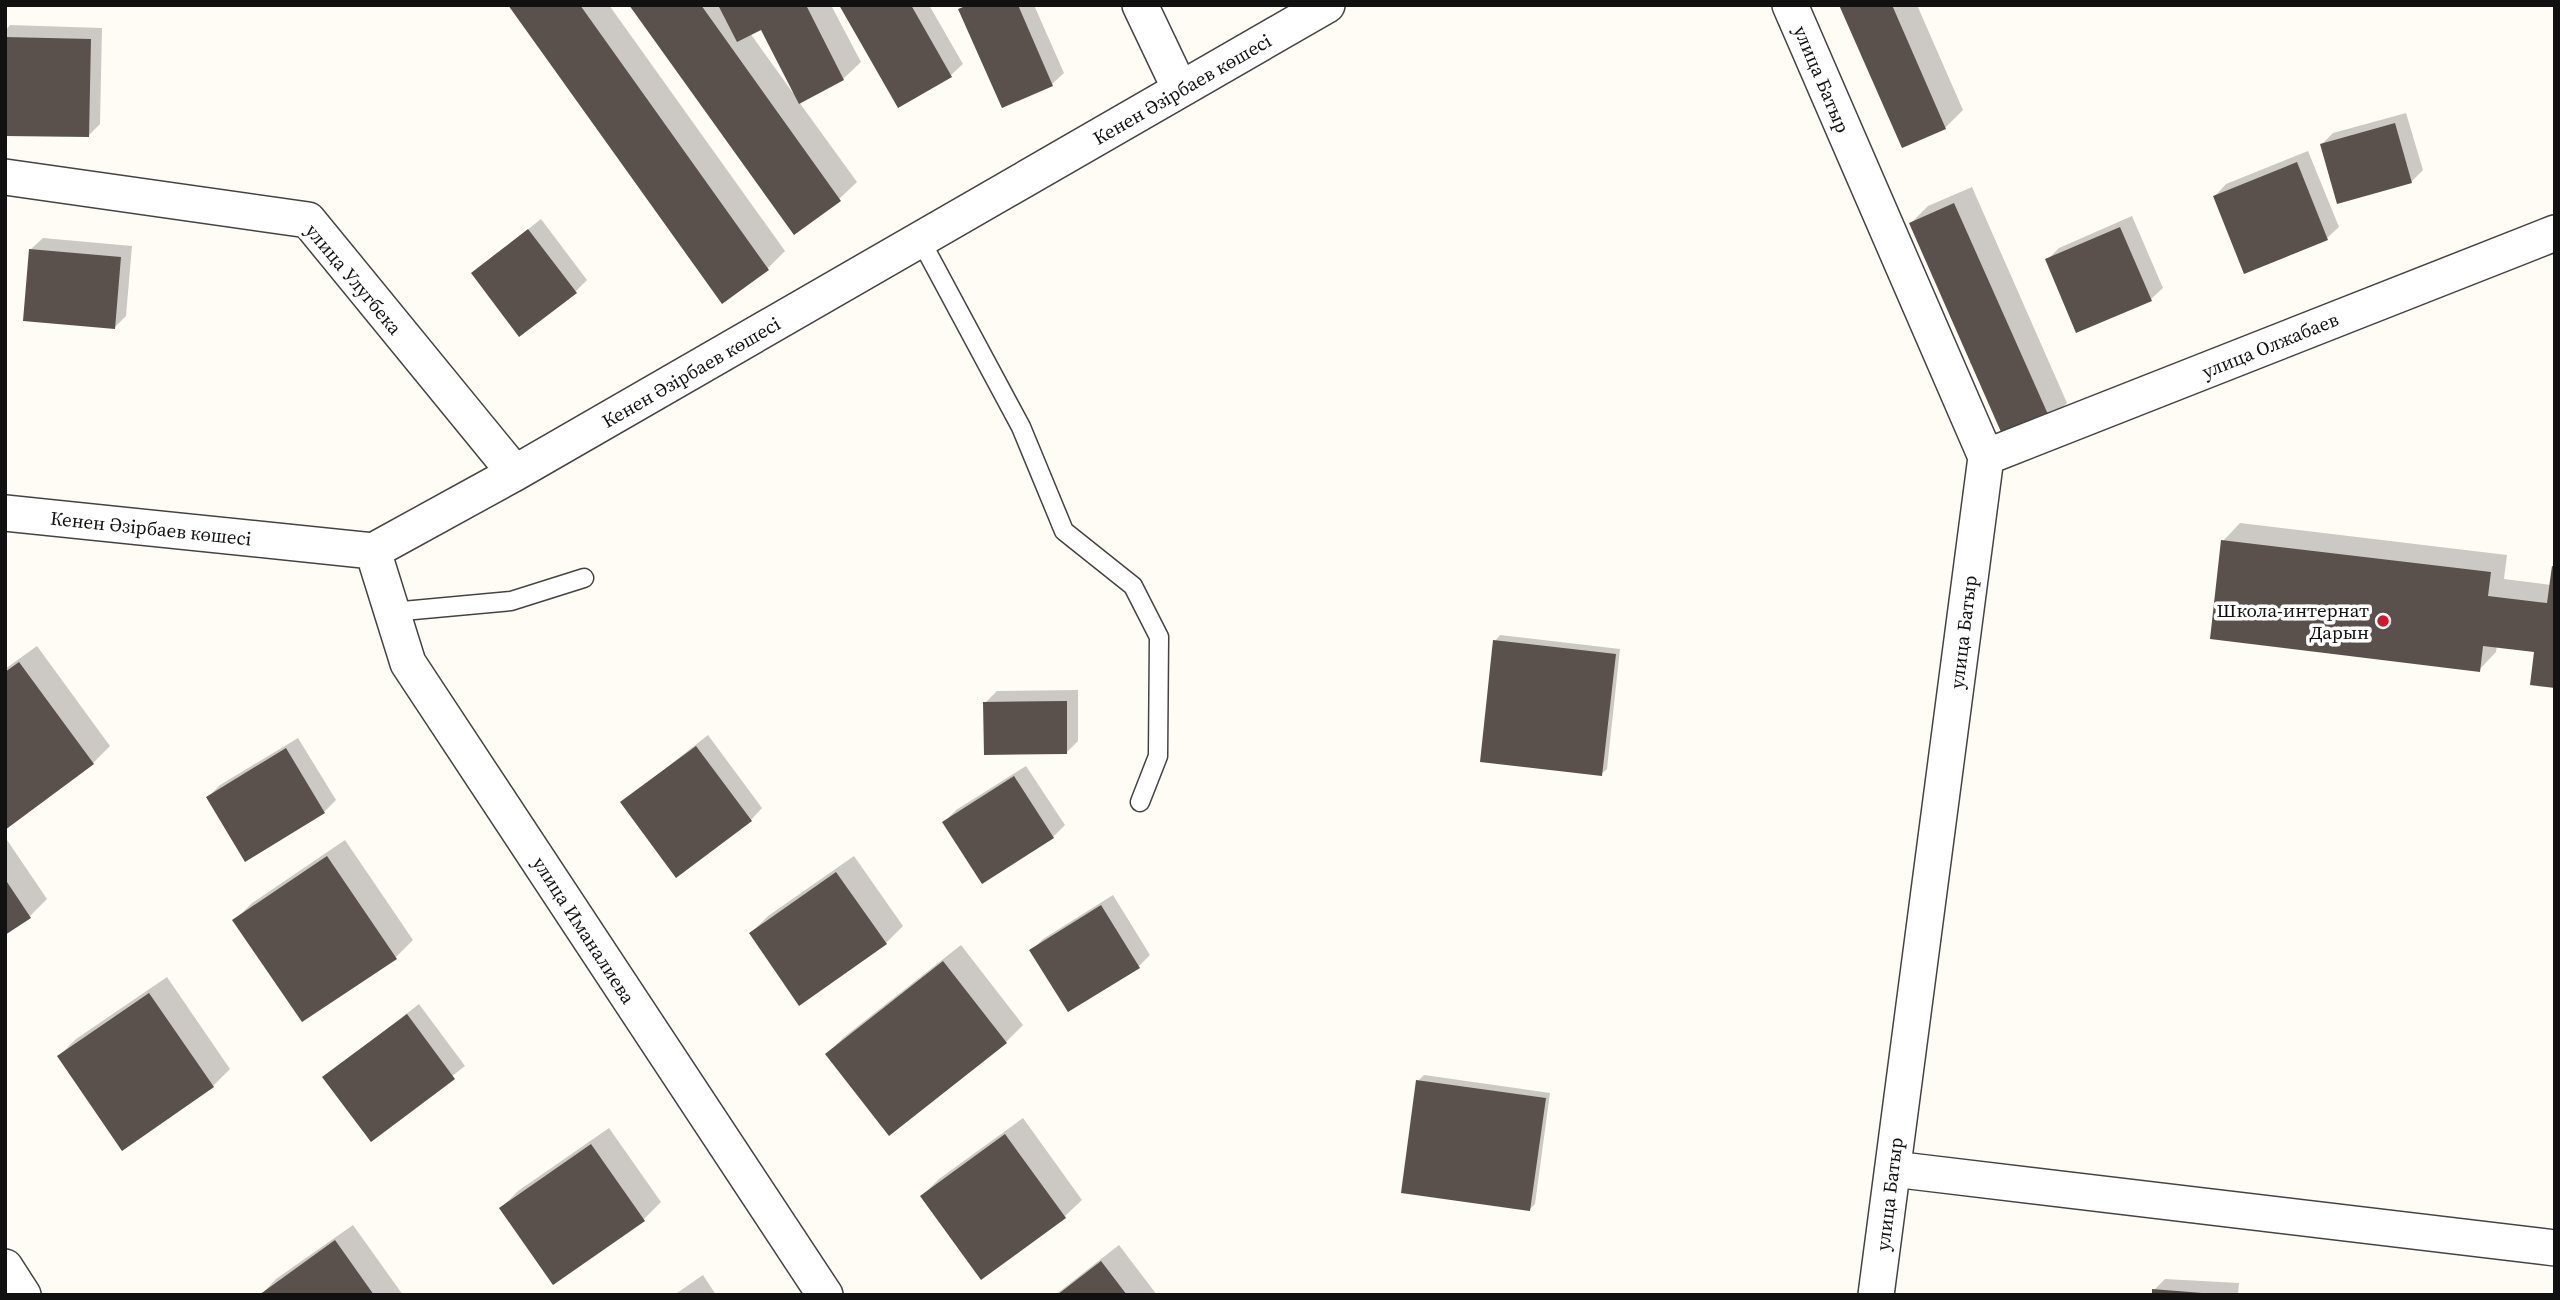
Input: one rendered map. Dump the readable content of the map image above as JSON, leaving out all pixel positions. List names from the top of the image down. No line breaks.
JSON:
{"streets":{"street":["улица Батыр","Кенен Әзірбаев көшесі","улица Улугбека","улица Олжабаев","улица Иманалиева"]},"crossings":[["улица Батыр","улица Олжабаев"],["Кенен Әзірбаев көшесі","улица Улугбека"],["Кенен Әзірбаев көшесі","улица Иманалиева"]],"places":["Школа-интернат Дарын"]}
